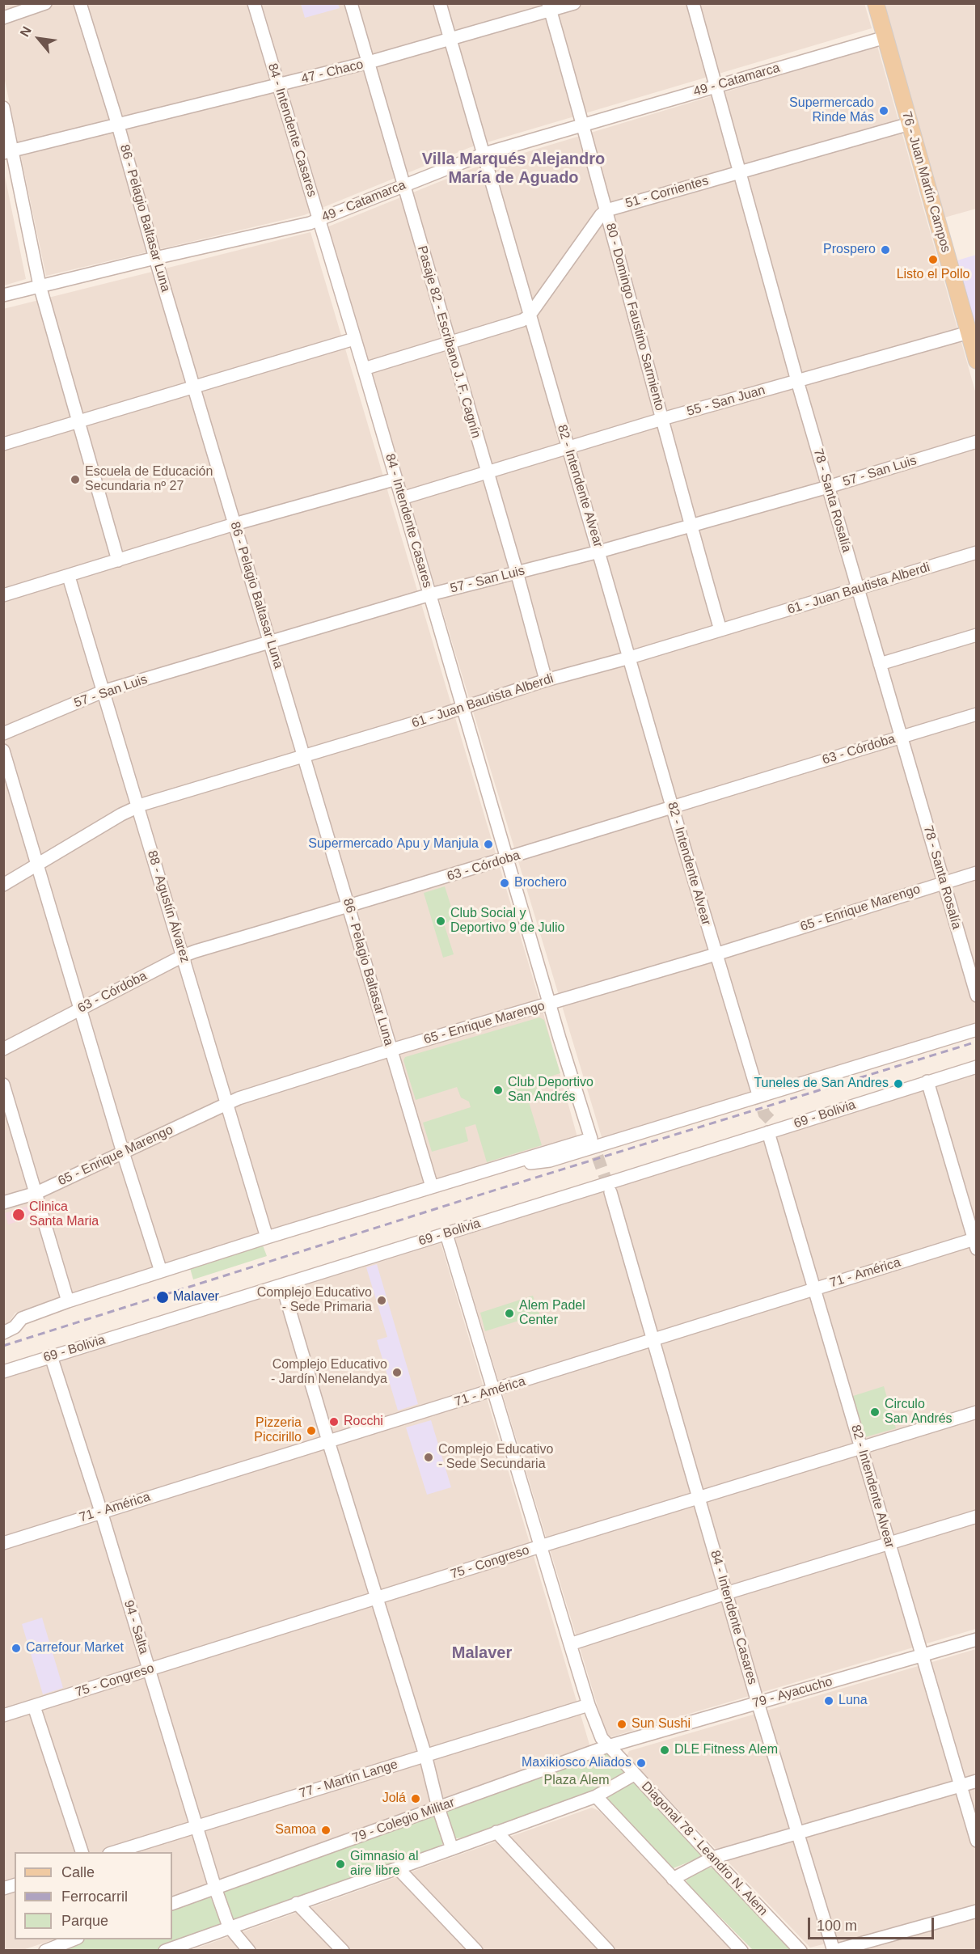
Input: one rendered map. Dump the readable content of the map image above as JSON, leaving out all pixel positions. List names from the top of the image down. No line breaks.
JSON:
{"streets":{"main road":["76 - Juan Martín Campos"],"street":["47 - Chaco","49 - Catamarca","84 - Intendente Casares","51 - Corrientes","86 - Pelagio Baltasar Luna","80 - Domingo Faustino Sarmiento","Pasaje 82 - Escribano J. F. Cagnín","55 - San Juan","57 - San Luis","82 - Intendente Alvear","78 - Santa Rosalía","61 - Juan Bautista Alberdi","63 - Córdoba","88 - Agustín Álvarez","65 - Enrique Marengo","69 - Bolivia","71 - América","75 - Congreso","94 - Salta","79 - Ayacucho","77 - Martín Lange","79 - Colegio Militar","Diagonal 78 - Leandro N. Alem"]},"crossings":[["47 - Chaco","84 - Intendente Casares"],["47 - Chaco","86 - Pelagio Baltasar Luna"],["47 - Chaco","80 - Domingo Faustino Sarmiento"],["47 - Chaco","Pasaje 82 - Escribano J. F. Cagnín"],["47 - Chaco","82 - Intendente Alvear"],["49 - Catamarca","84 - Intendente Casares"],["49 - Catamarca","76 - Juan Martín Campos"],["49 - Catamarca","86 - Pelagio Baltasar Luna"],["49 - Catamarca","80 - Domingo Faustino Sarmiento"],["49 - Catamarca","Pasaje 82 - Escribano J. F. Cagnín"],["49 - Catamarca","82 - Intendente Alvear"],["49 - Catamarca","78 - Santa Rosalía"],["84 - Intendente Casares","55 - San Juan"],["84 - Intendente Casares","57 - San Luis"],["84 - Intendente Casares","61 - Juan Bautista Alberdi"],["84 - Intendente Casares","63 - Córdoba"],["84 - Intendente Casares","65 - Enrique Marengo"],["84 - Intendente Casares","69 - Bolivia"],["84 - Intendente Casares","71 - América"],["84 - Intendente Casares","75 - Congreso"],["84 - Intendente Casares","79 - Ayacucho"],["76 - Juan Martín Campos","51 - Corrientes"],["76 - Juan Martín Campos","55 - San Juan"],["51 - Corrientes","80 - Domingo Faustino Sarmiento"],["51 - Corrientes","78 - Santa Rosalía"],["86 - Pelagio Baltasar Luna","57 - San Luis"],["86 - Pelagio Baltasar Luna","61 - Juan Bautista Alberdi"],["86 - Pelagio Baltasar Luna","63 - Córdoba"],["86 - Pelagio Baltasar Luna","65 - Enrique Marengo"],["80 - Domingo Faustino Sarmiento","55 - San Juan"],["80 - Domingo Faustino Sarmiento","57 - San Luis"],["80 - Domingo Faustino Sarmiento","61 - Juan Bautista Alberdi"],["Pasaje 82 - Escribano J. F. Cagnín","55 - San Juan"],["Pasaje 82 - Escribano J. F. Cagnín","57 - San Luis"],["Pasaje 82 - Escribano J. F. Cagnín","61 - Juan Bautista Alberdi"],["55 - San Juan","82 - Intendente Alvear"],["55 - San Juan","78 - Santa Rosalía"],["57 - San Luis","82 - Intendente Alvear"],["57 - San Luis","78 - Santa Rosalía"],["57 - San Luis","88 - Agustín Álvarez"],["82 - Intendente Alvear","61 - Juan Bautista Alberdi"],["82 - Intendente Alvear","63 - Córdoba"],["82 - Intendente Alvear","65 - Enrique Marengo"],["82 - Intendente Alvear","69 - Bolivia"],["82 - Intendente Alvear","71 - América"],["82 - Intendente Alvear","75 - Congreso"],["82 - Intendente Alvear","79 - Ayacucho"],["78 - Santa Rosalía","61 - Juan Bautista Alberdi"],["78 - Santa Rosalía","63 - Córdoba"],["78 - Santa Rosalía","65 - Enrique Marengo"],["61 - Juan Bautista Alberdi","88 - Agustín Álvarez"],["63 - Córdoba","88 - Agustín Álvarez"],["88 - Agustín Álvarez","65 - Enrique Marengo"],["69 - Bolivia","94 - Salta"],["69 - Bolivia","Diagonal 78 - Leandro N. Alem"],["71 - América","94 - Salta"],["71 - América","Diagonal 78 - Leandro N. Alem"],["75 - Congreso","94 - Salta"],["75 - Congreso","Diagonal 78 - Leandro N. Alem"],["94 - Salta","77 - Martín Lange"],["94 - Salta","79 - Colegio Militar"],["79 - Ayacucho","79 - Colegio Militar"],["79 - Ayacucho","Diagonal 78 - Leandro N. Alem"],["77 - Martín Lange","Diagonal 78 - Leandro N. Alem"],["79 - Colegio Militar","Diagonal 78 - Leandro N. Alem"]],"districts":["Villa Marqués Alejandro María de Aguado","Malaver"],"parks":["Plaza Alem"],"places":["Supermercado Rinde Más","Prospero","Listo el Pollo","Escuela de Educación Secundaria nº 27","Supermercado Apu y Manjula","Brochero","Club Social y Deportivo 9 de Julio","Tuneles de San Andres","Club Deportivo San Andrés","Clinica Santa Maria","Malaver","Complejo Educativo - Sede Primaria","Alem Padel Center","Complejo Educativo - Jardín Nenelandya","Circulo San Andrés","Rocchi","Pizzeria Piccirillo","Complejo Educativo - Sede Secundaria","Carrefour Market","Luna","Sun Sushi","DLE Fitness Alem","Maxikiosco Aliados","Jolá","Samoa","Gimnasio al aire libre"],"legend":["Calle","Ferrocarril","Parque"],"scale_bar":"100 m","north":"top left"}
